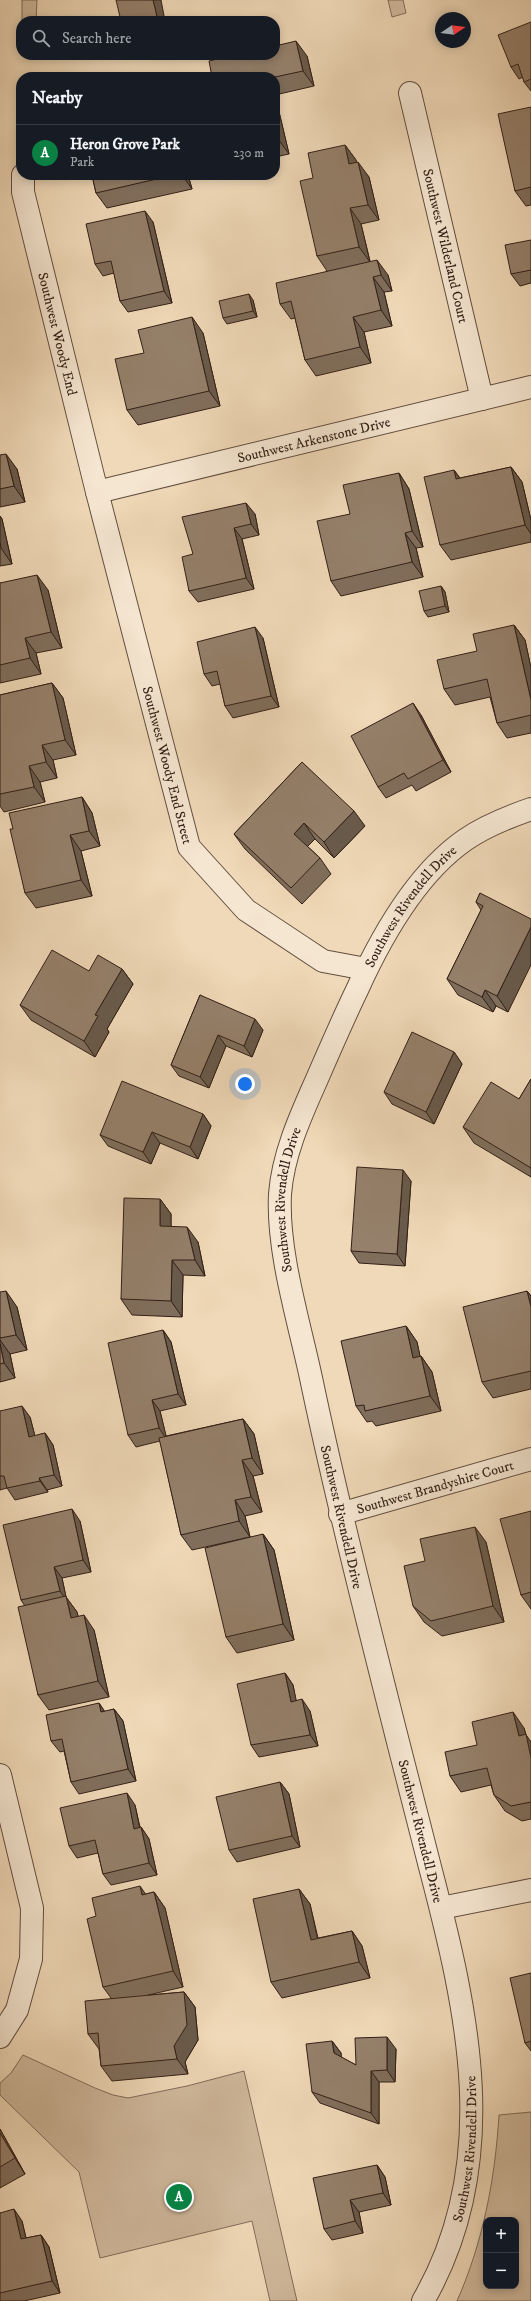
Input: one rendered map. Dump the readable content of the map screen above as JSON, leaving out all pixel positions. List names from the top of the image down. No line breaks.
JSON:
{"streets":{"street":["Southwest Wilderland Court","Southwest Woody End","Southwest Arkenstone Drive","Southwest Woody End Street","Southwest Rivendell Drive","Southwest Brandyshire Court"]},"crossings":[["Southwest Wilderland Court","Southwest Arkenstone Drive"],["Southwest Woody End","Southwest Arkenstone Drive"],["Southwest Woody End","Southwest Woody End Street"],["Southwest Arkenstone Drive","Southwest Woody End Street"],["Southwest Woody End Street","Southwest Rivendell Drive"],["Southwest Rivendell Drive","Southwest Brandyshire Court"]],"north":"right","page":{"search":"Search here","heading":"Nearby","list":[{"mark":"A","name":"Heron Grove Park","note":"Park","value":"230 m"}],"pins":"A","map_buttons":["+","−"]}}
